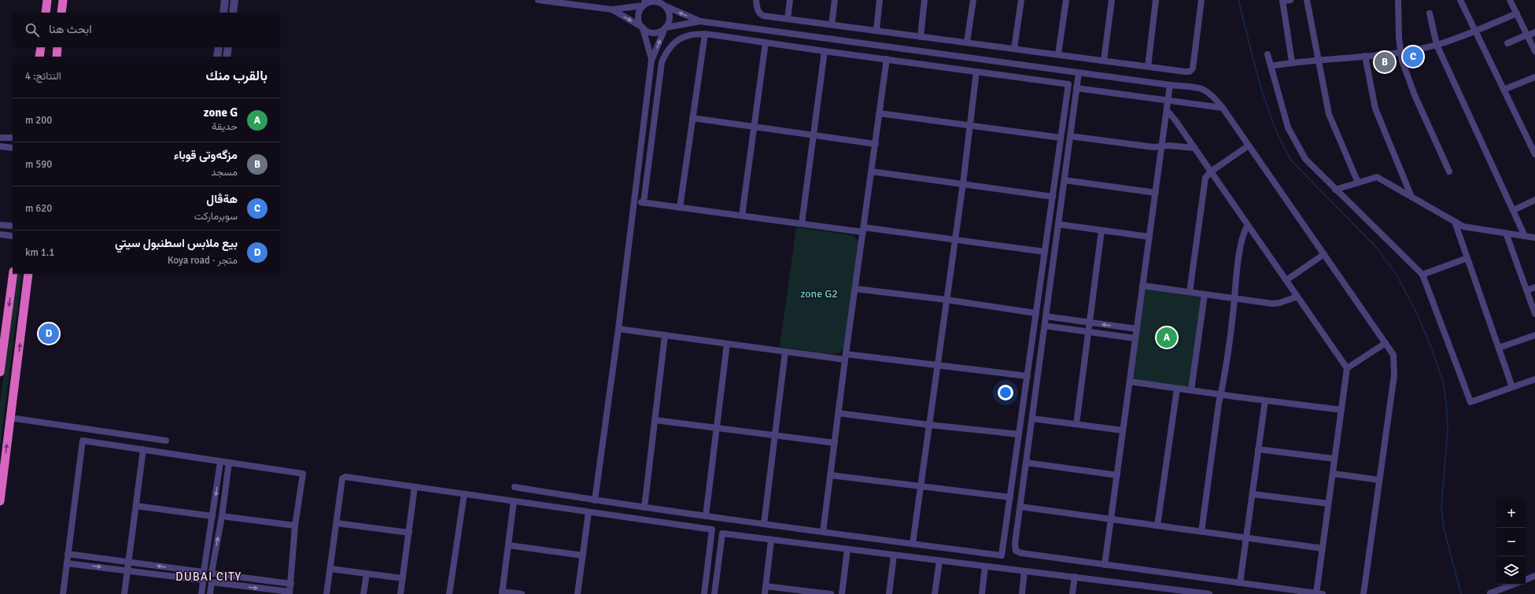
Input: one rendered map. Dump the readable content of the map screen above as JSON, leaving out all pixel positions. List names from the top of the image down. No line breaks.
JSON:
{"districts":["DUBAI CITY"],"parks":["zone G2"],"page":{"search":"ابحث هنا","pins":["C","B","D","A"],"heading":["بالقرب منك","النتائج: 4"],"list":[{"mark":"A","name":"zone G","note":"حديقة","value":"200 m"},{"mark":"B","name":"مزگەوتی قوباء","note":"مسجد","value":"590 m"},{"mark":"C","name":"هةڤال","note":"سوبرماركت","value":"620 m"},{"mark":"D","name":"بيع ملابس اسطنبول سيتي","note":"متجر · Koya road","value":"1.1 km"}],"map_buttons":["+","−"]}}
